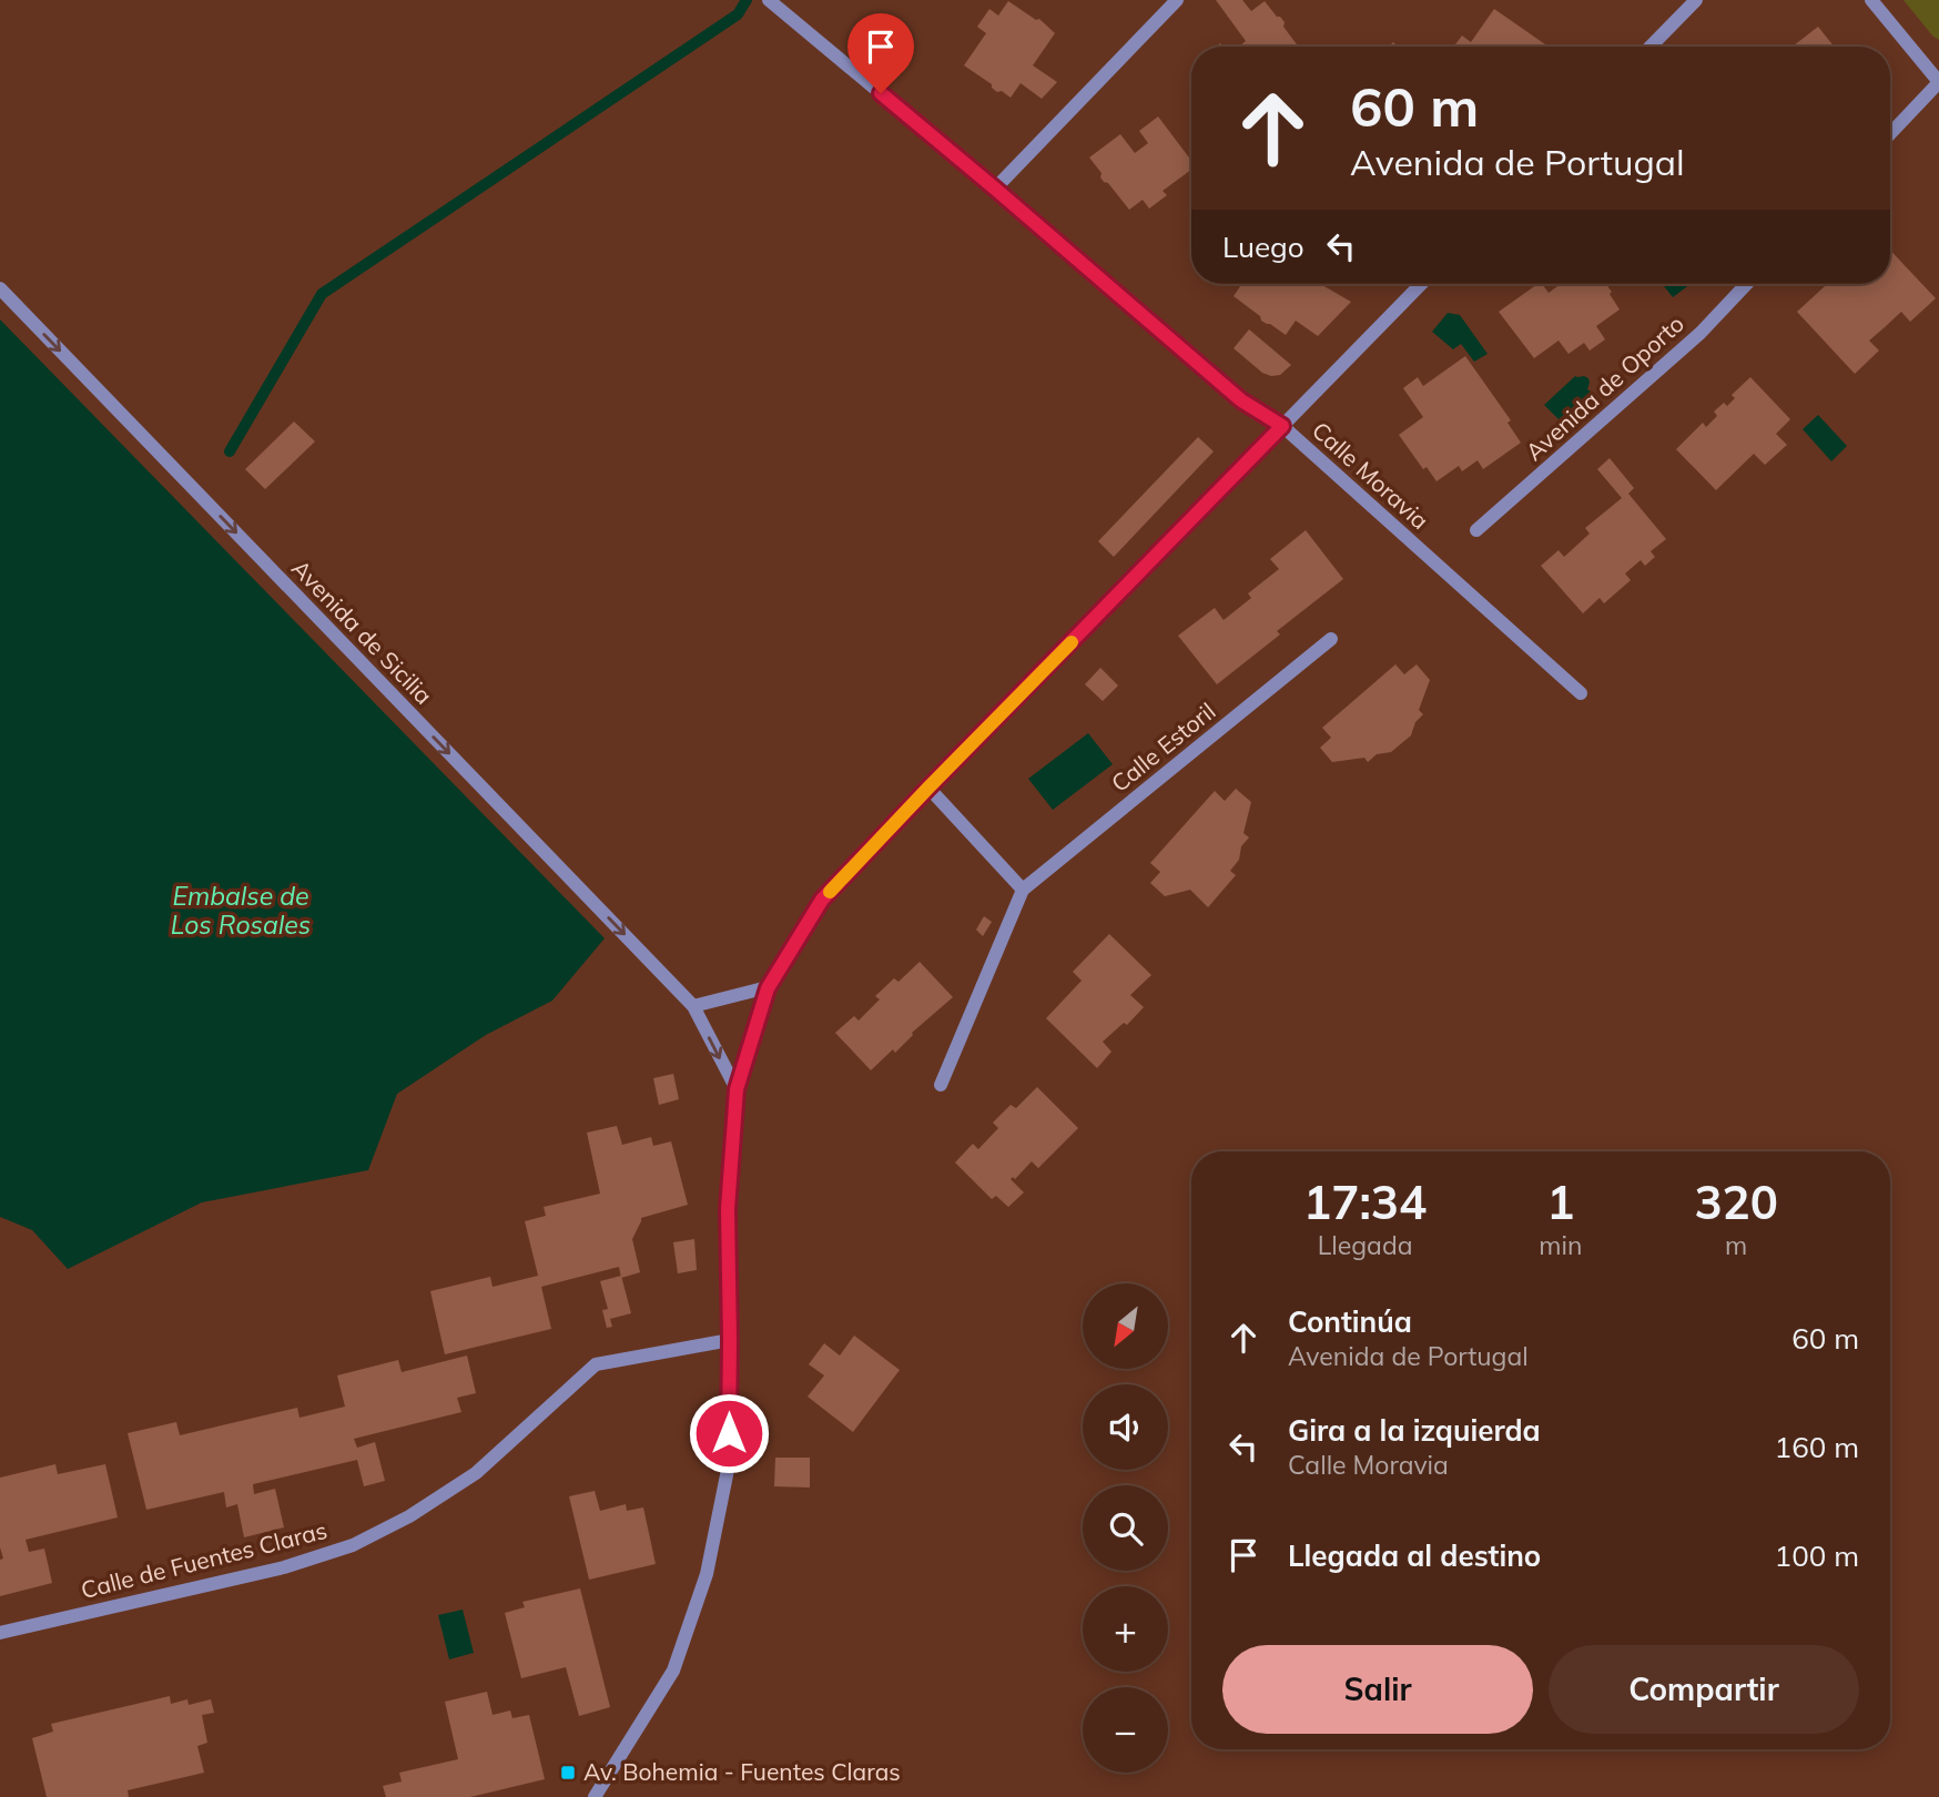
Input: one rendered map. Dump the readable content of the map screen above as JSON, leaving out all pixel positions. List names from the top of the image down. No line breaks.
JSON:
{"streets":{"street":["Avenida de Oporto","Calle Moravia","Avenida de Sicilia","Calle Estoril","Calle de Fuentes Claras"]},"one_way":["Avenida de Sicilia"],"water":["Embalse de Los Rosales"],"places":{"transit":["Av. Bohemia - Fuentes Claras"]},"north":"bottom left","page":{"turn":["60 m","Avenida de Portugal"],"then":"Luego","eta":["17:34","Llegada","1","min","320","m"],"map_buttons":["+","−"],"list":[{"name":"Continúa","note":"Avenida de Portugal","value":"60 m"},{"name":"Gira a la izquierda","note":"Calle Moravia","value":"160 m"},{"name":"Llegada al destino","value":"100 m"}],"buttons":["Salir","Compartir"]}}
